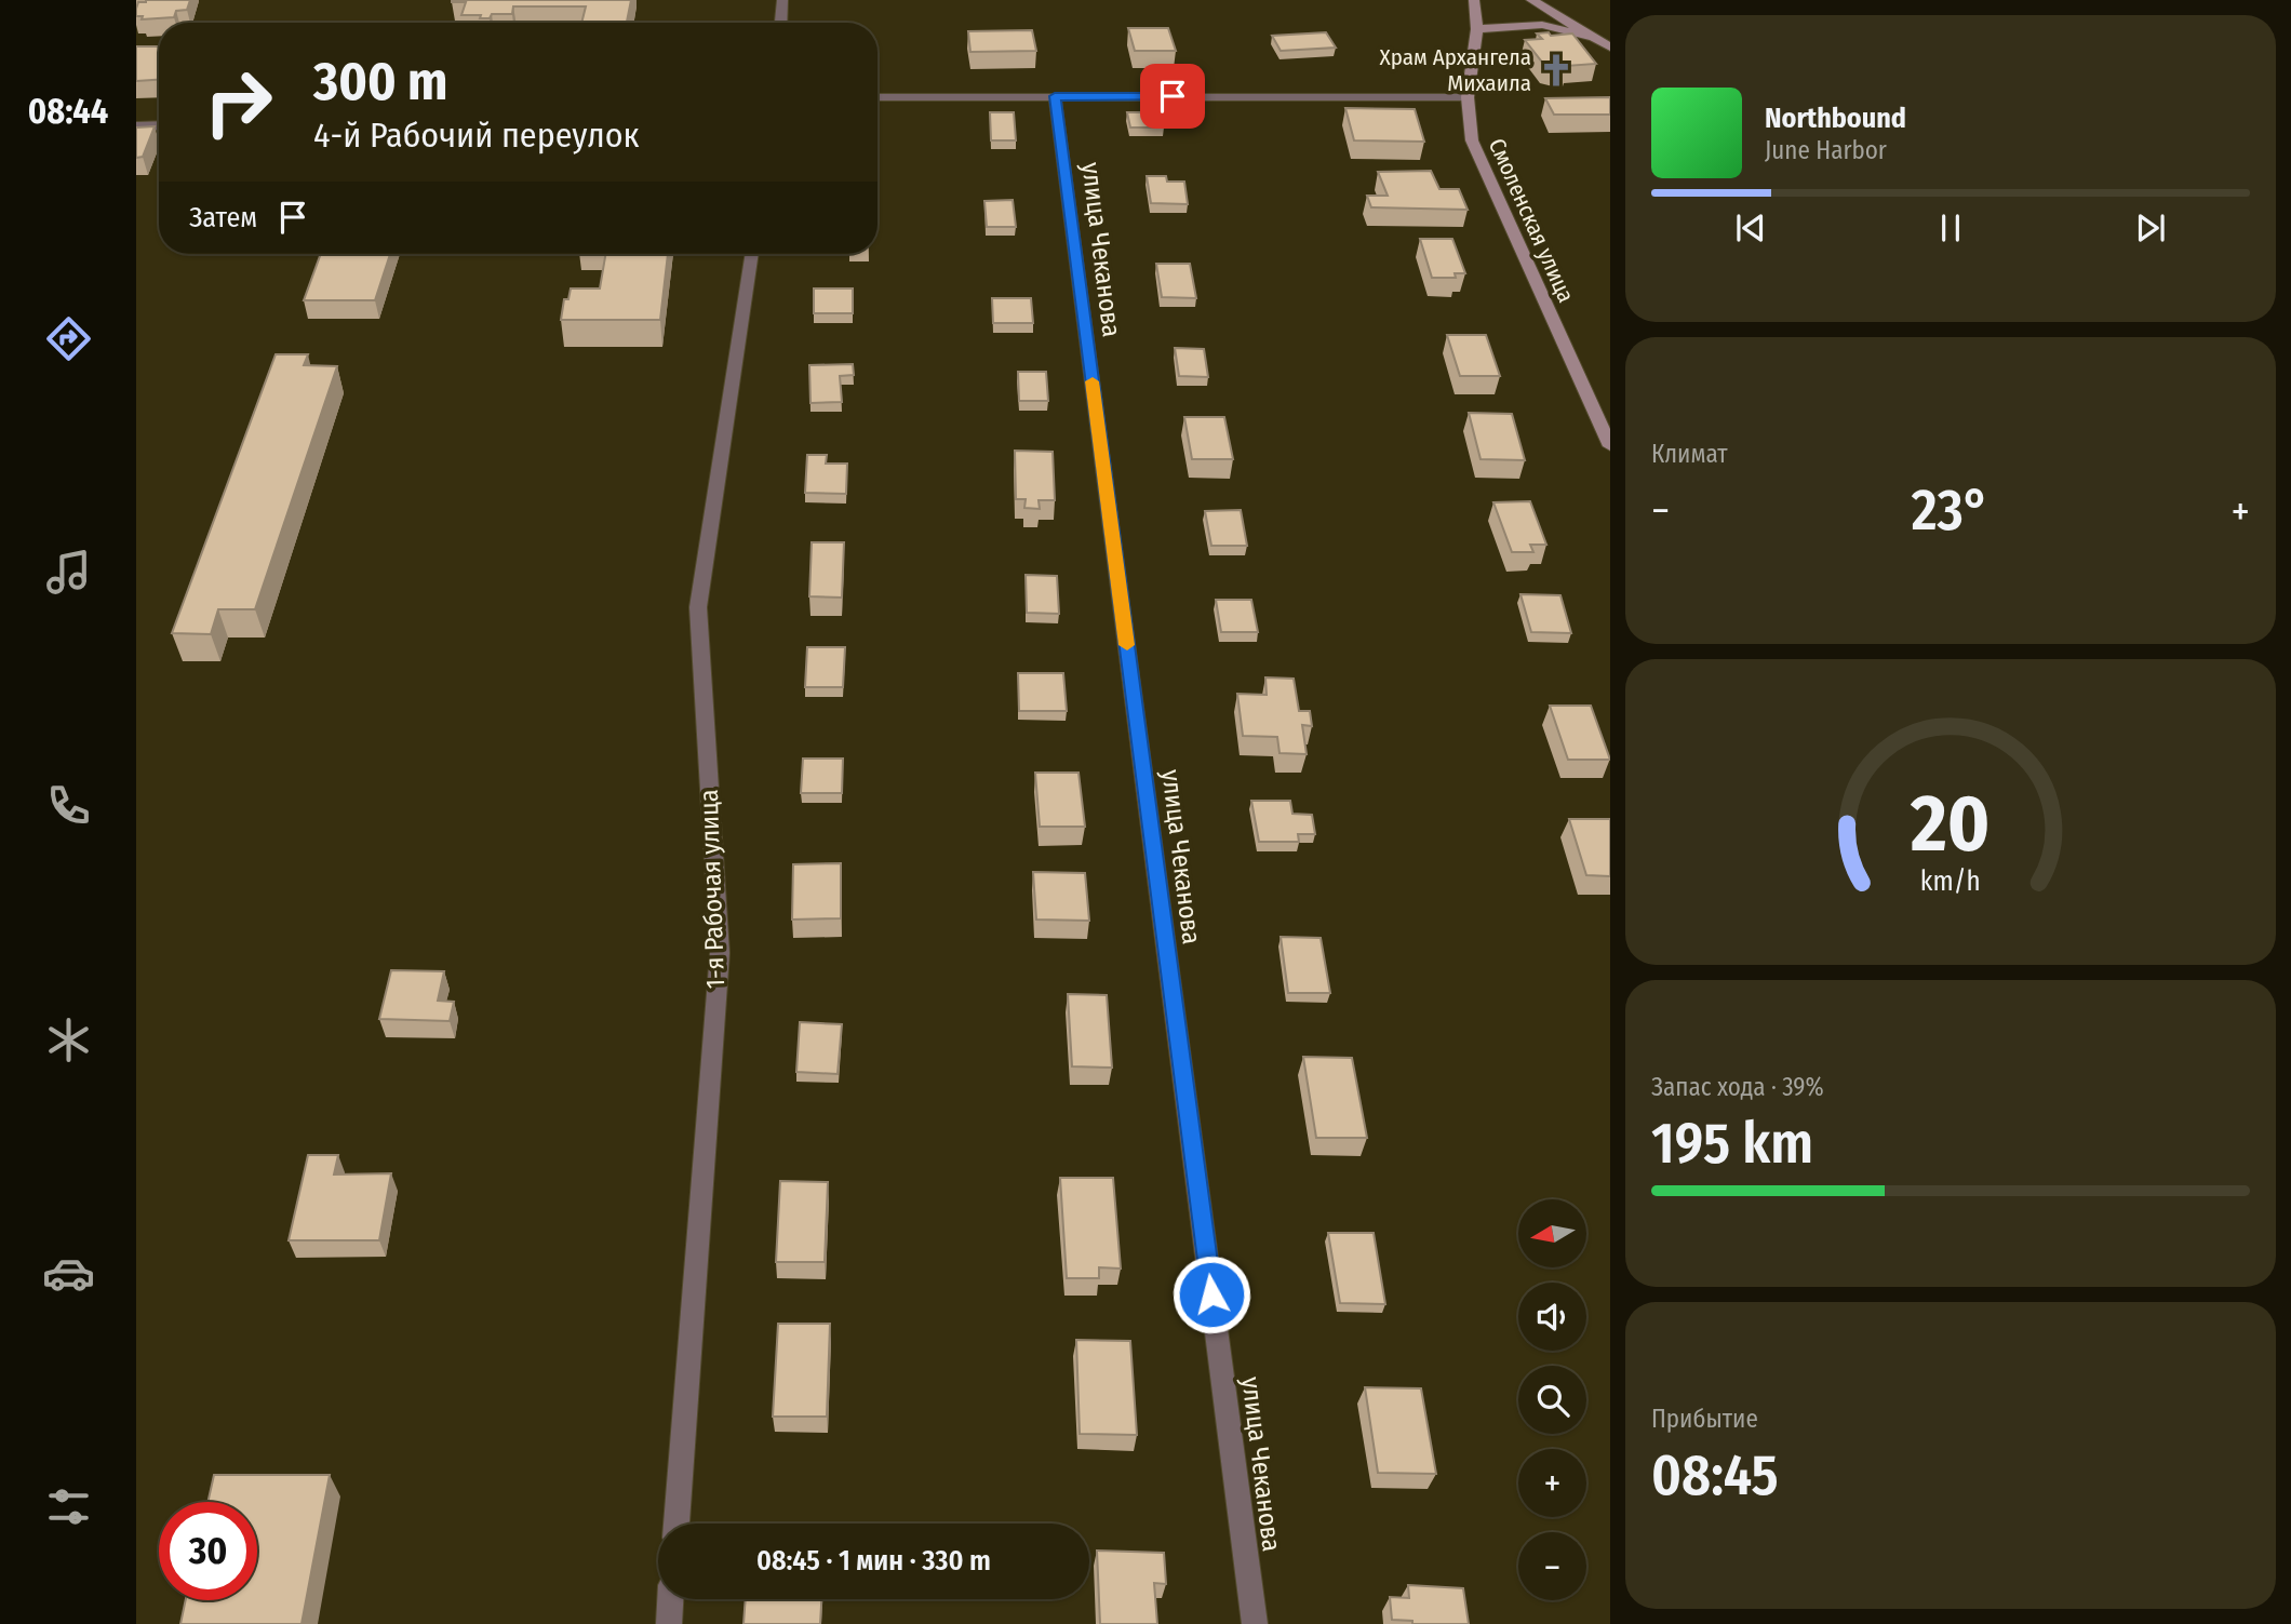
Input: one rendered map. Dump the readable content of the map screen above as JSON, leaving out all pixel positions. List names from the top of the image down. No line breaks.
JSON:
{"streets":{"street":["Смоленская улица","улица Чеканова","1-я Рабочая улица"]},"places":{"church":["Храм Архангела Михаила"]},"north":"left","page":{"tabs":"08:44","turn":["300 m","4-й Рабочий переулок"],"song":["Northbound","June Harbor"],"then":"Затем","tile":["Климат",["Запас хода · 39%","195 km"],["Прибытие","08:45"]],"heat":["−","23°","+"],"map_buttons":["+","−"],"limit":"30","trip":"08:45 · 1 мин · 330 m","gauge":["20","km/h"]}}
